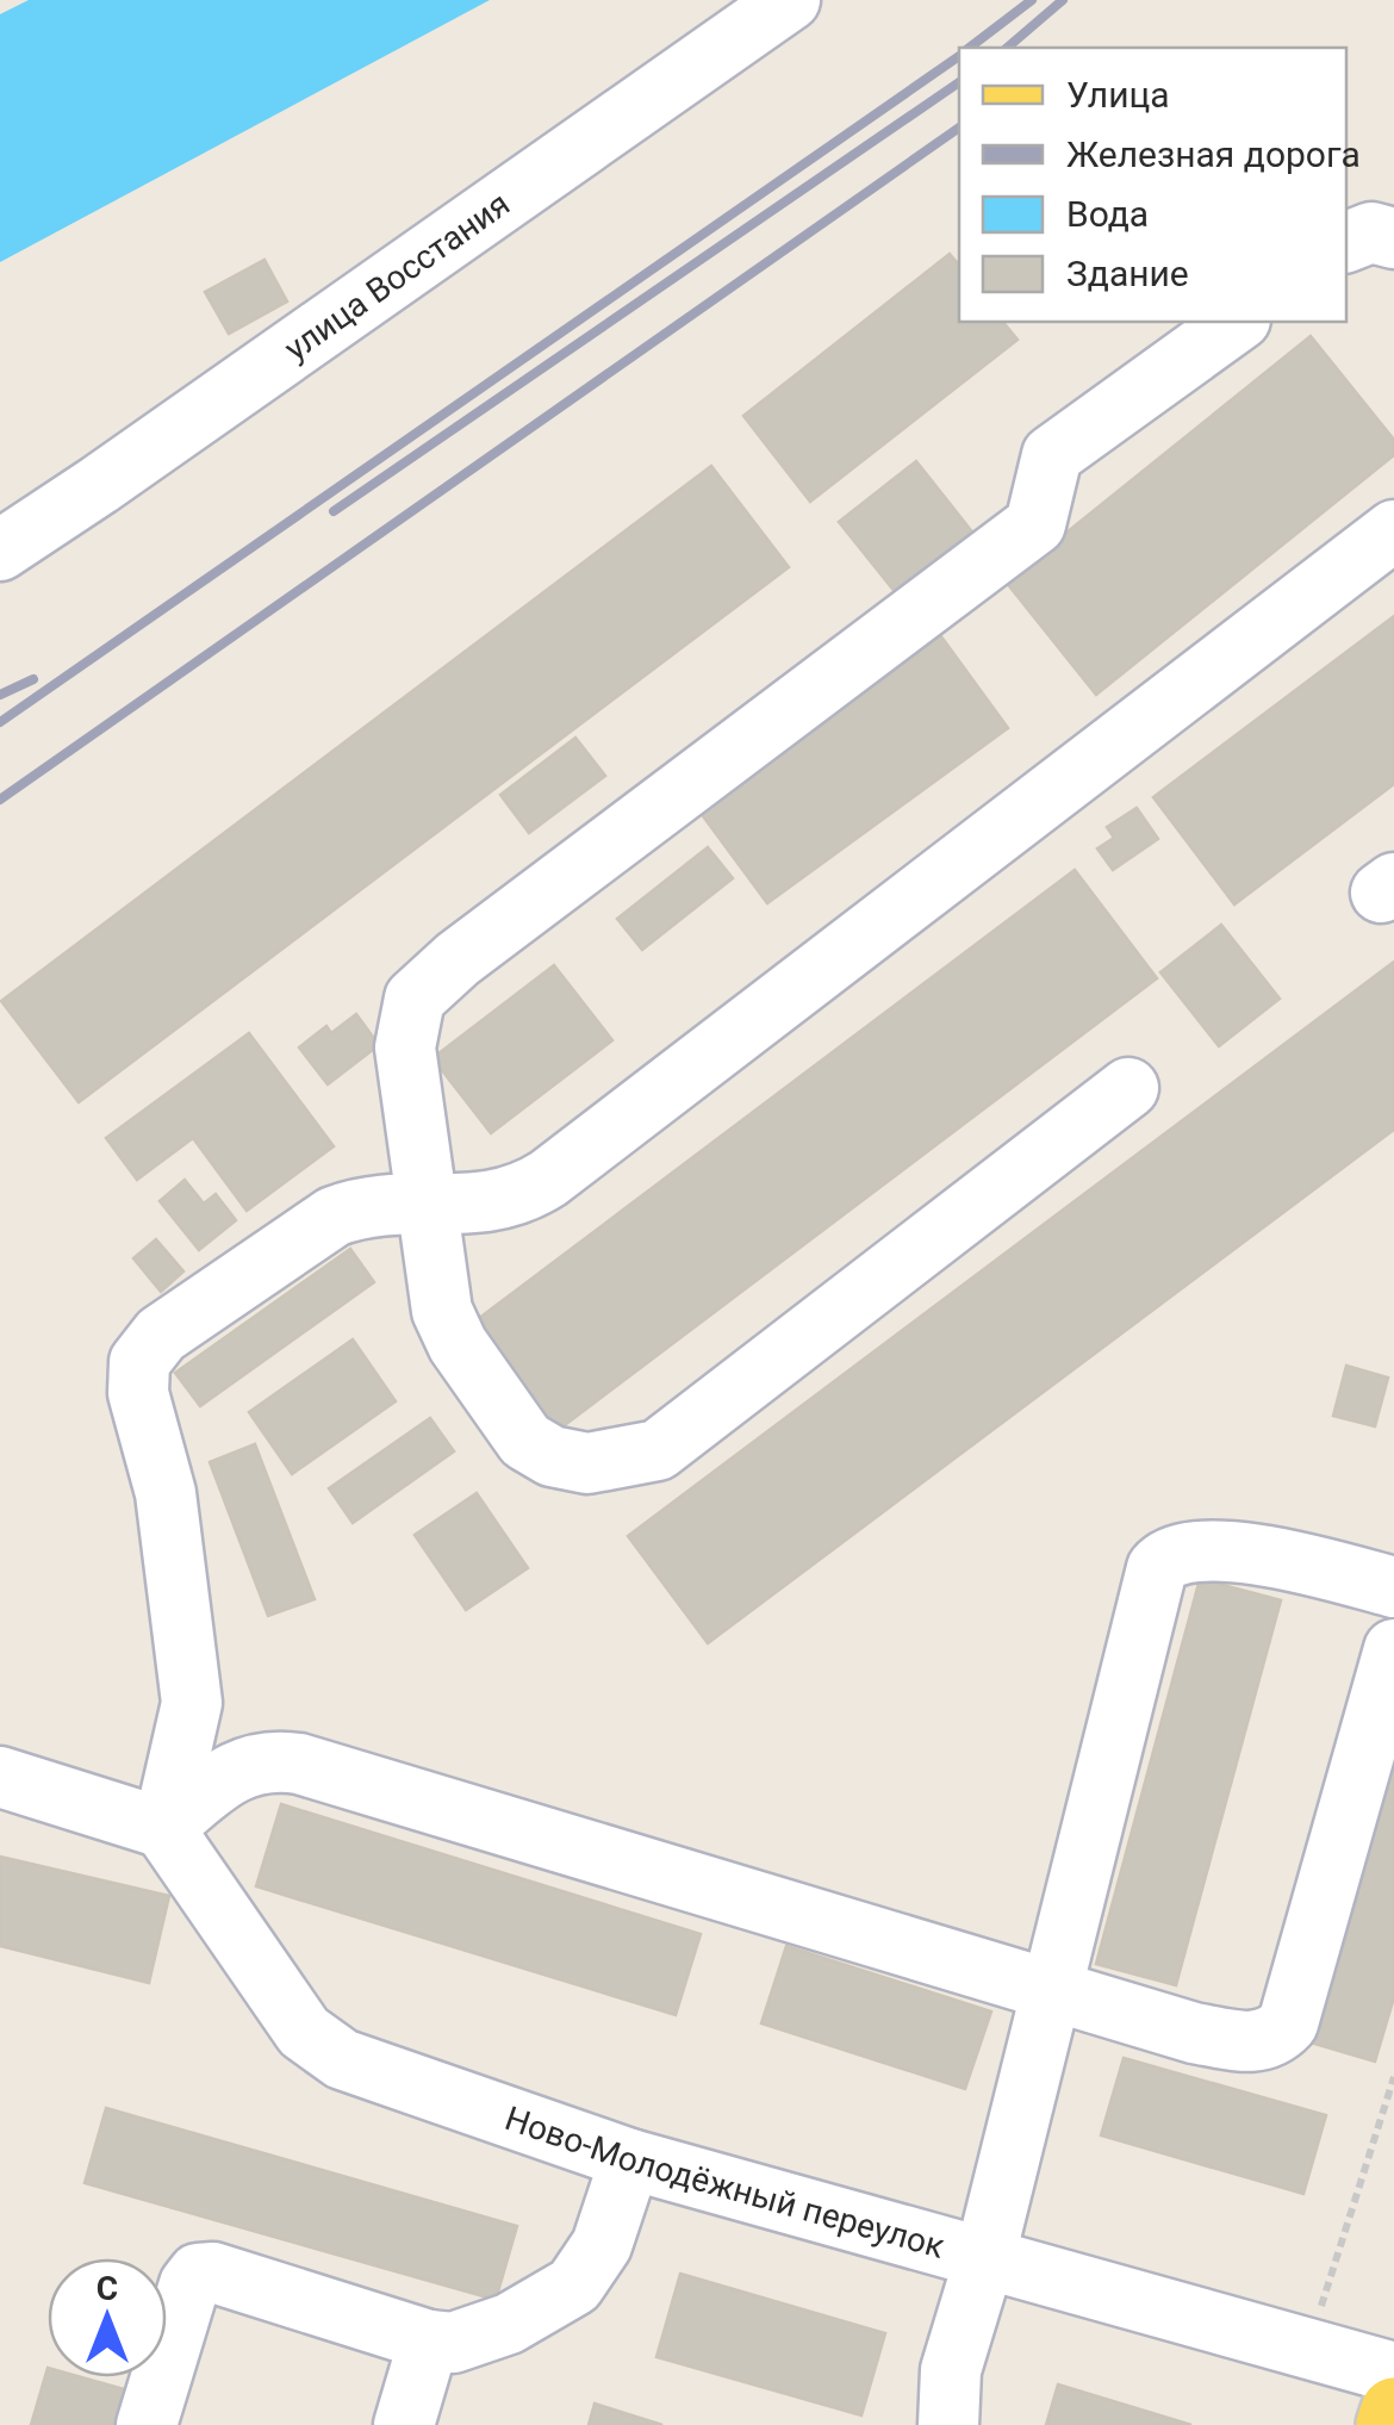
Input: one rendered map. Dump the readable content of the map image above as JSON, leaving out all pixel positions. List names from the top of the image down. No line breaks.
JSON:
{"streets":{"street":["улица Восстания","Ново-Молодёжный переулок"]},"legend":["Улица","Железная дорога","Вода","Здание"],"north":"top"}
